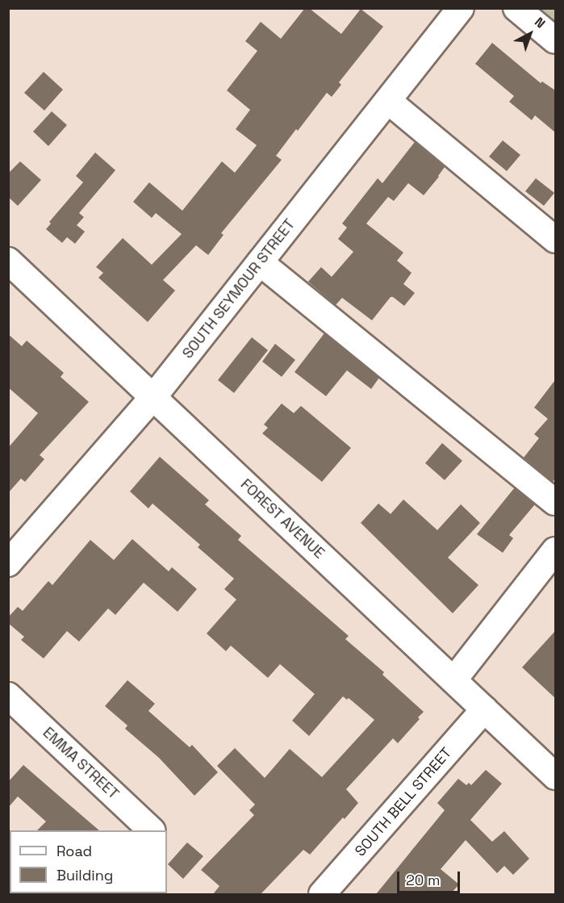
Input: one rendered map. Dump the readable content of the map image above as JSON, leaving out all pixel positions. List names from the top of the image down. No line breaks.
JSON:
{"streets":{"street":["SOUTH SEYMOUR STREET","FOREST AVENUE","EMMA STREET","SOUTH BELL STREET"]},"crossings":[["SOUTH SEYMOUR STREET","FOREST AVENUE"],["FOREST AVENUE","SOUTH BELL STREET"]],"legend":["Road","Building"],"scale_bar":"20 m","north":"top right"}
